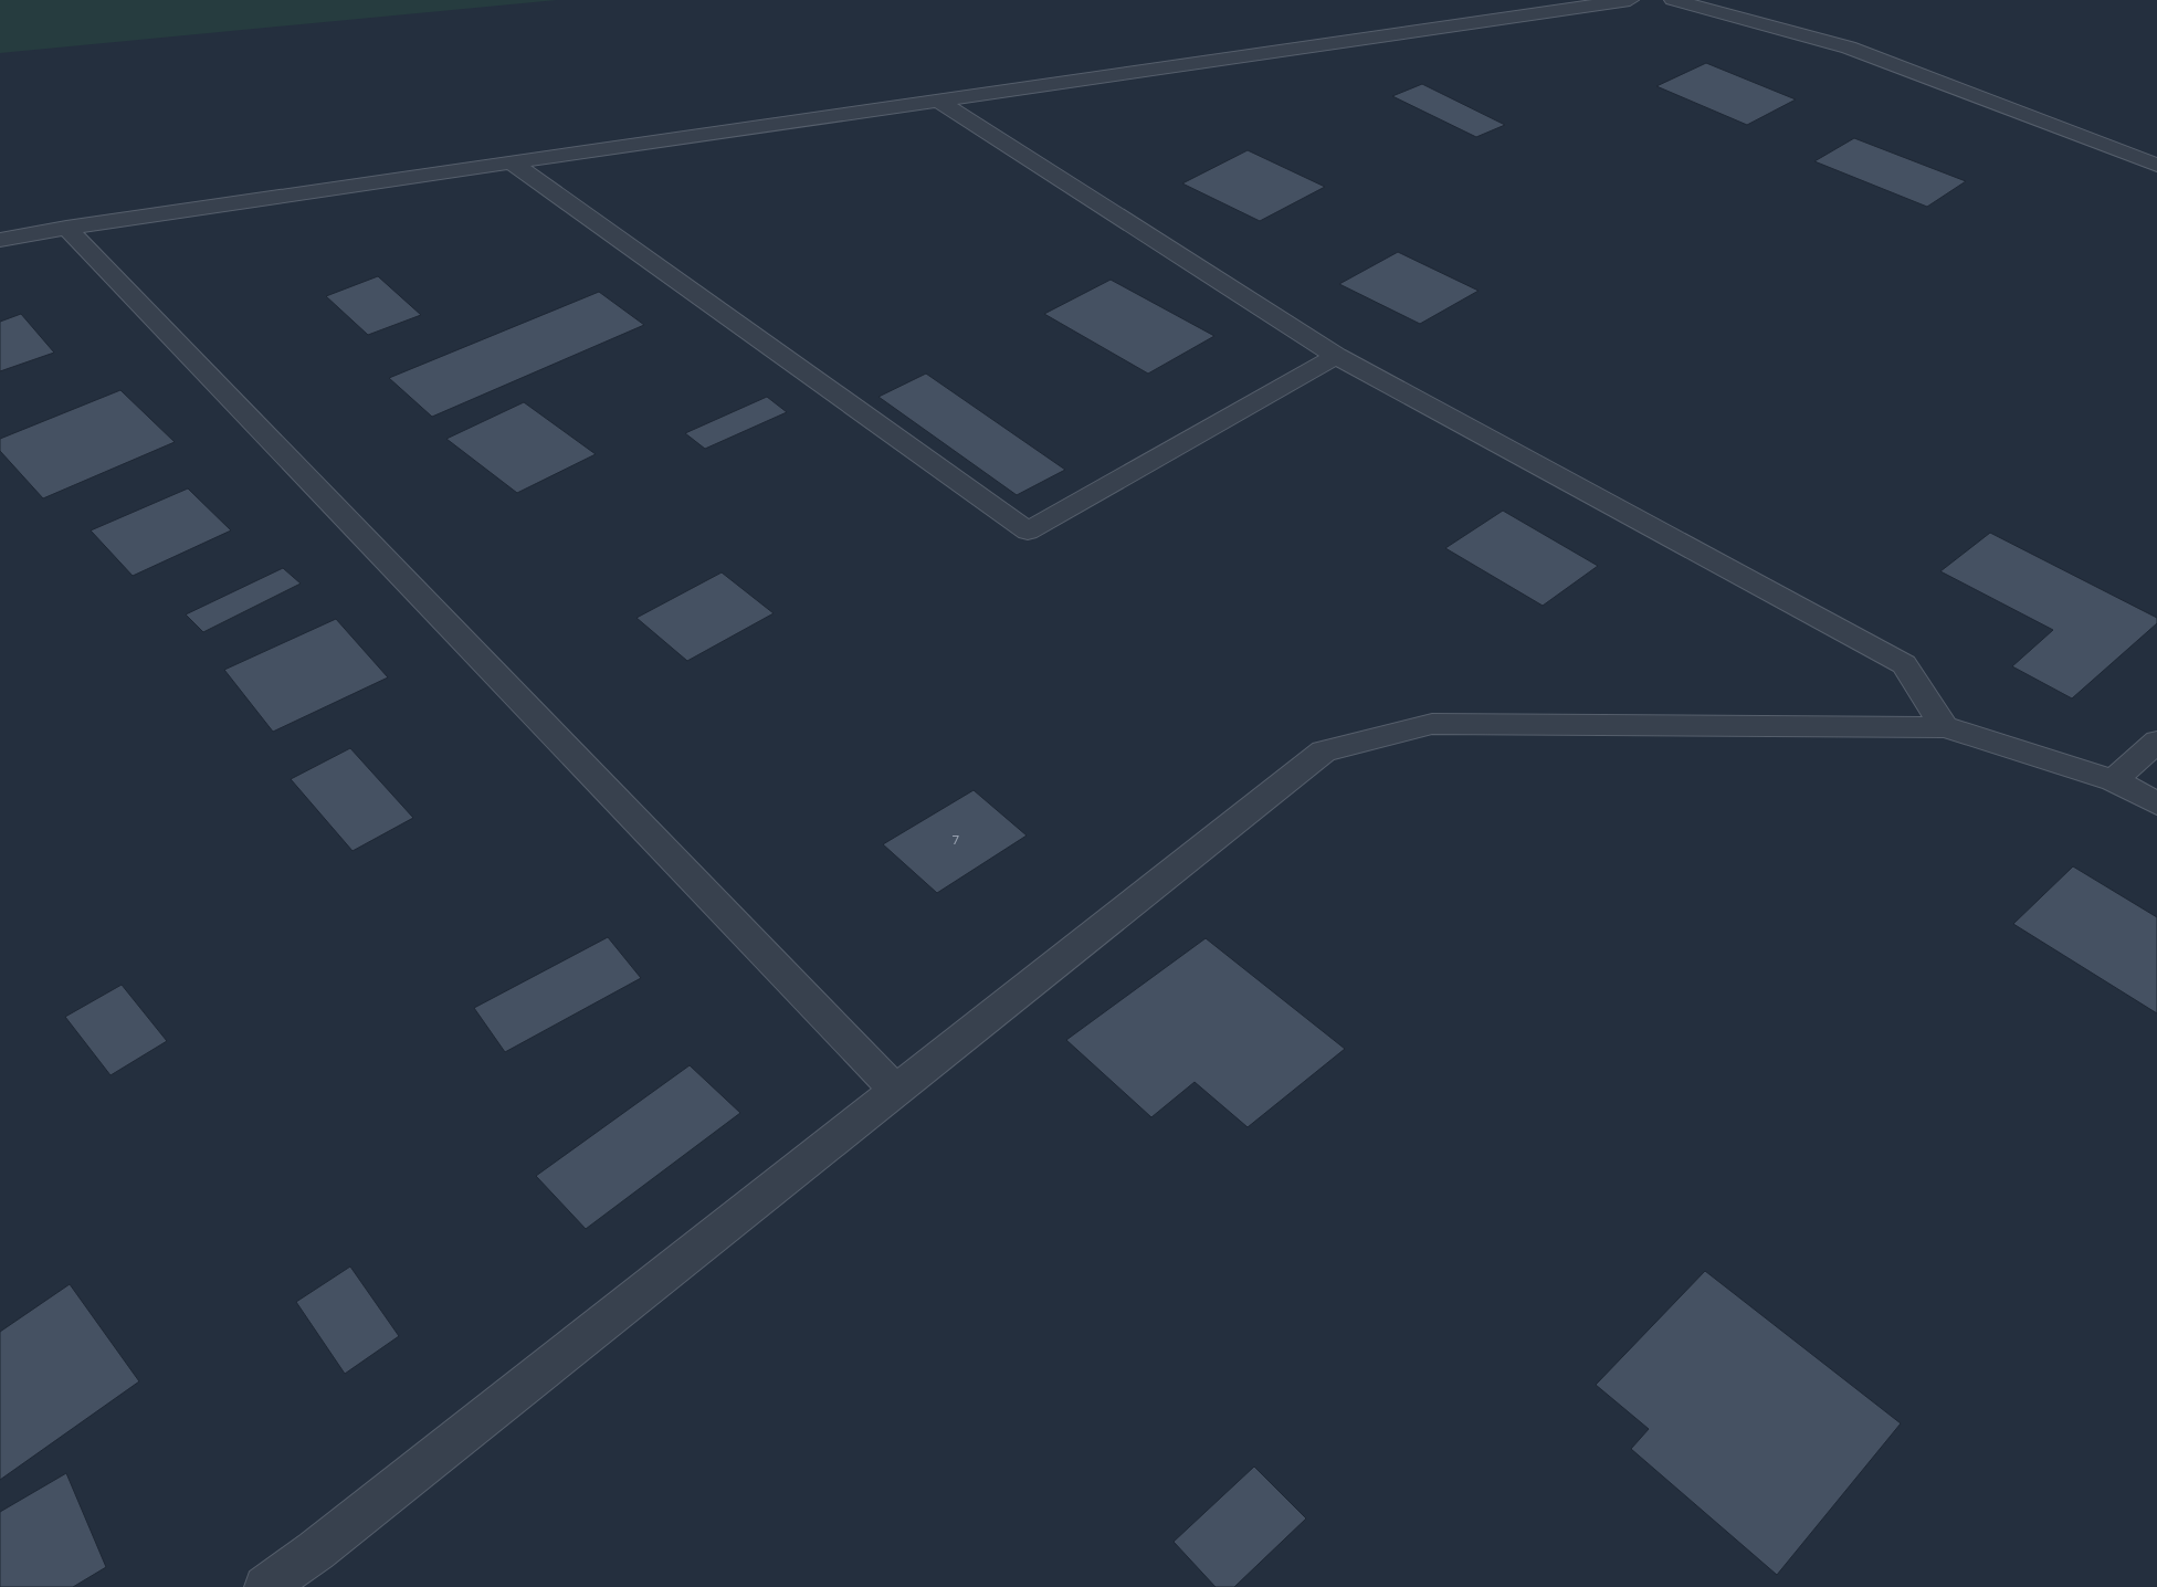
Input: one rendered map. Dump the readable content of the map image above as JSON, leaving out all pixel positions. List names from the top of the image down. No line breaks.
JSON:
{"house_numbers":["7"]}
